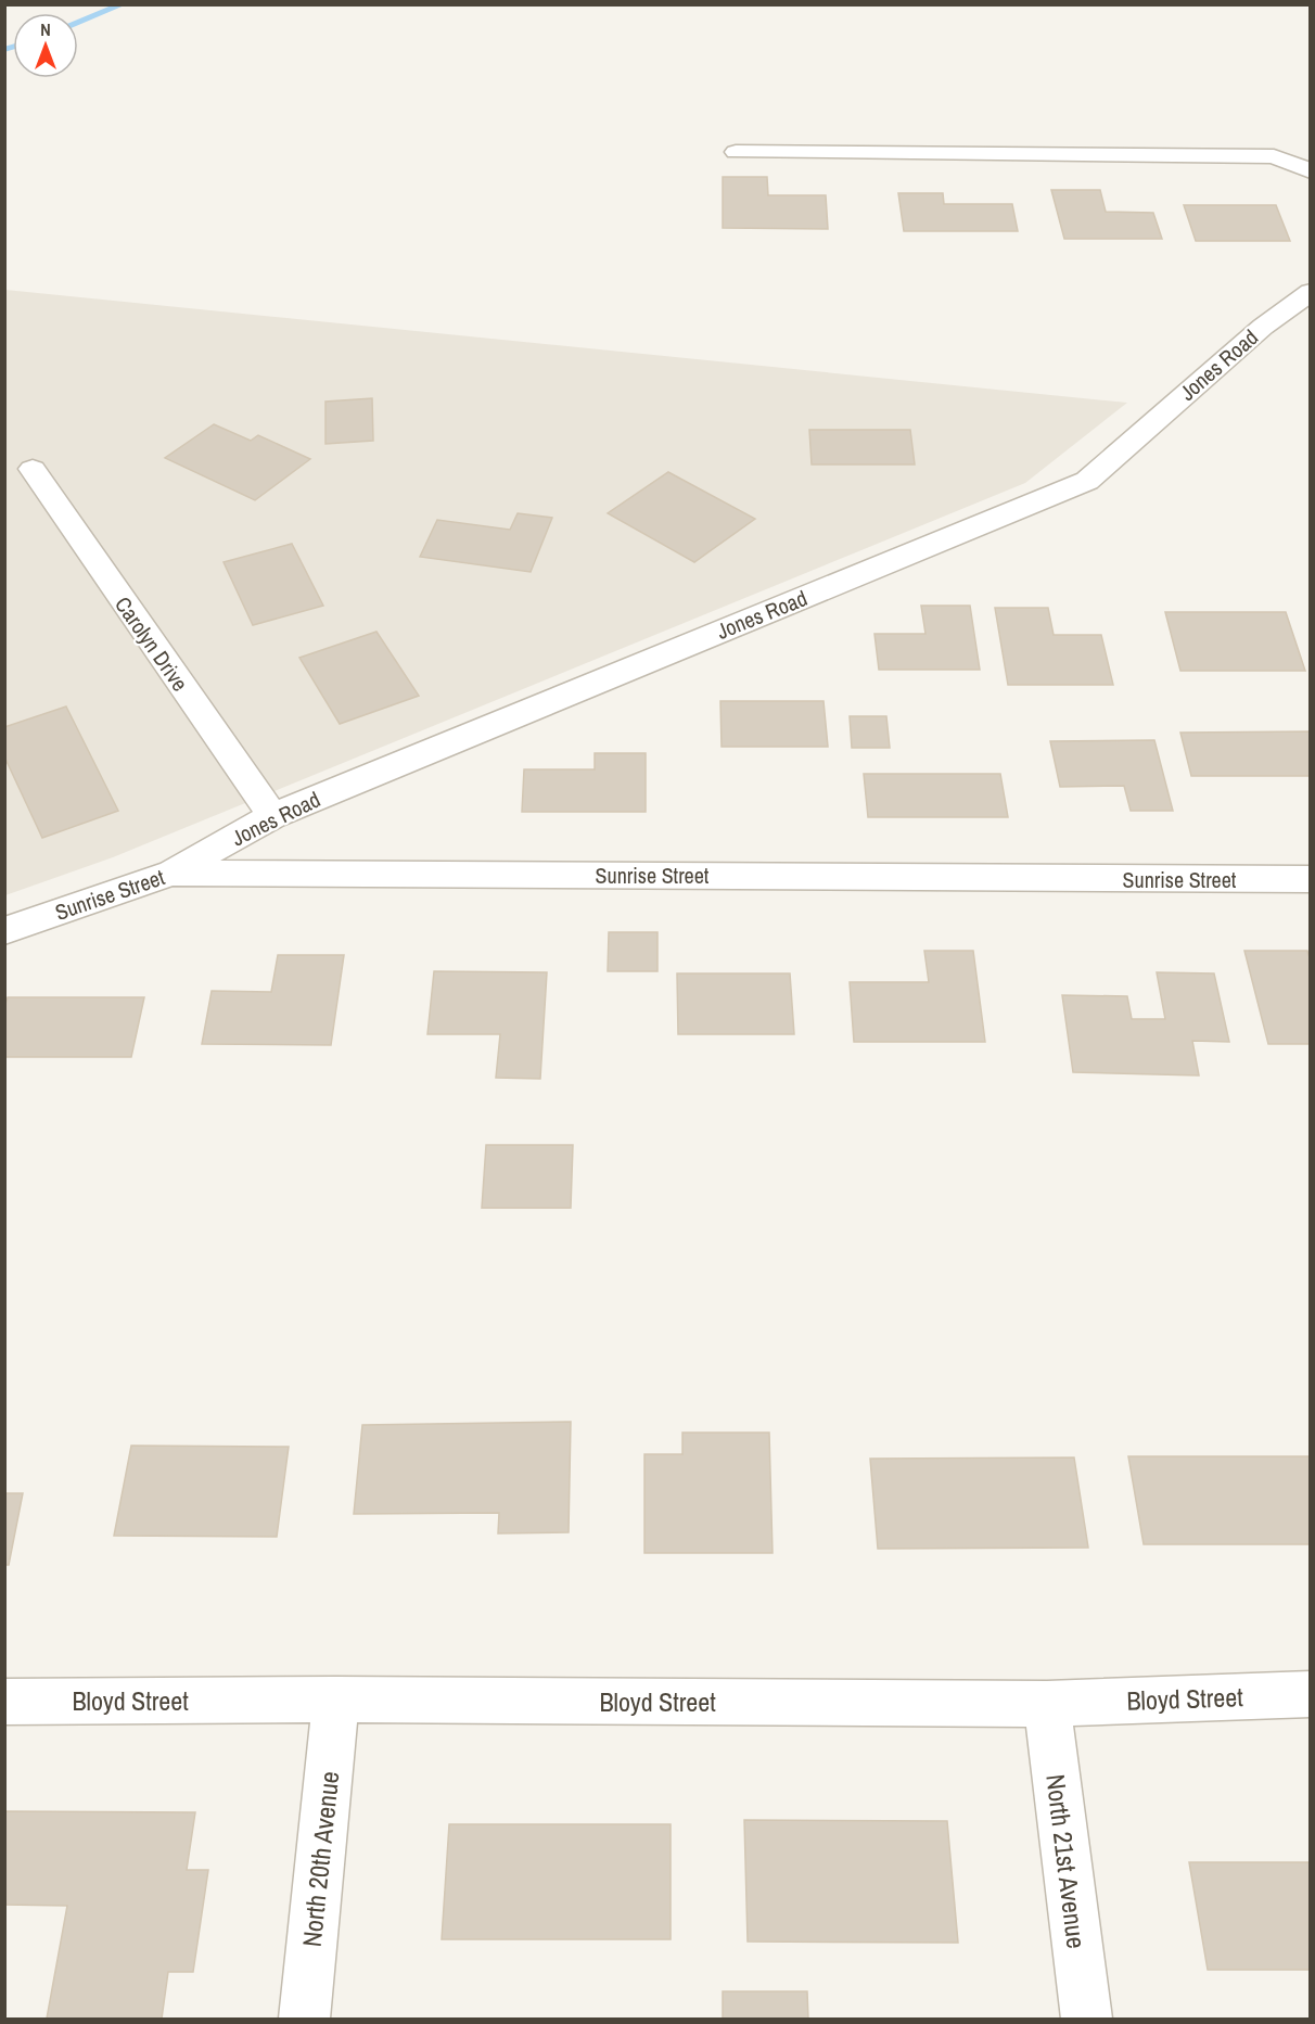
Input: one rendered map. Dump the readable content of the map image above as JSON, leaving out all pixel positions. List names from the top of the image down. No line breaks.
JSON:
{"streets":{"street":["Jones Road","Carolyn Drive","Sunrise Street","Bloyd Street","North 20th Avenue","North 21st Avenue"]},"crossings":[["Jones Road","Carolyn Drive"],["Jones Road","Sunrise Street"],["Bloyd Street","North 20th Avenue"],["Bloyd Street","North 21st Avenue"]],"north":"top"}
